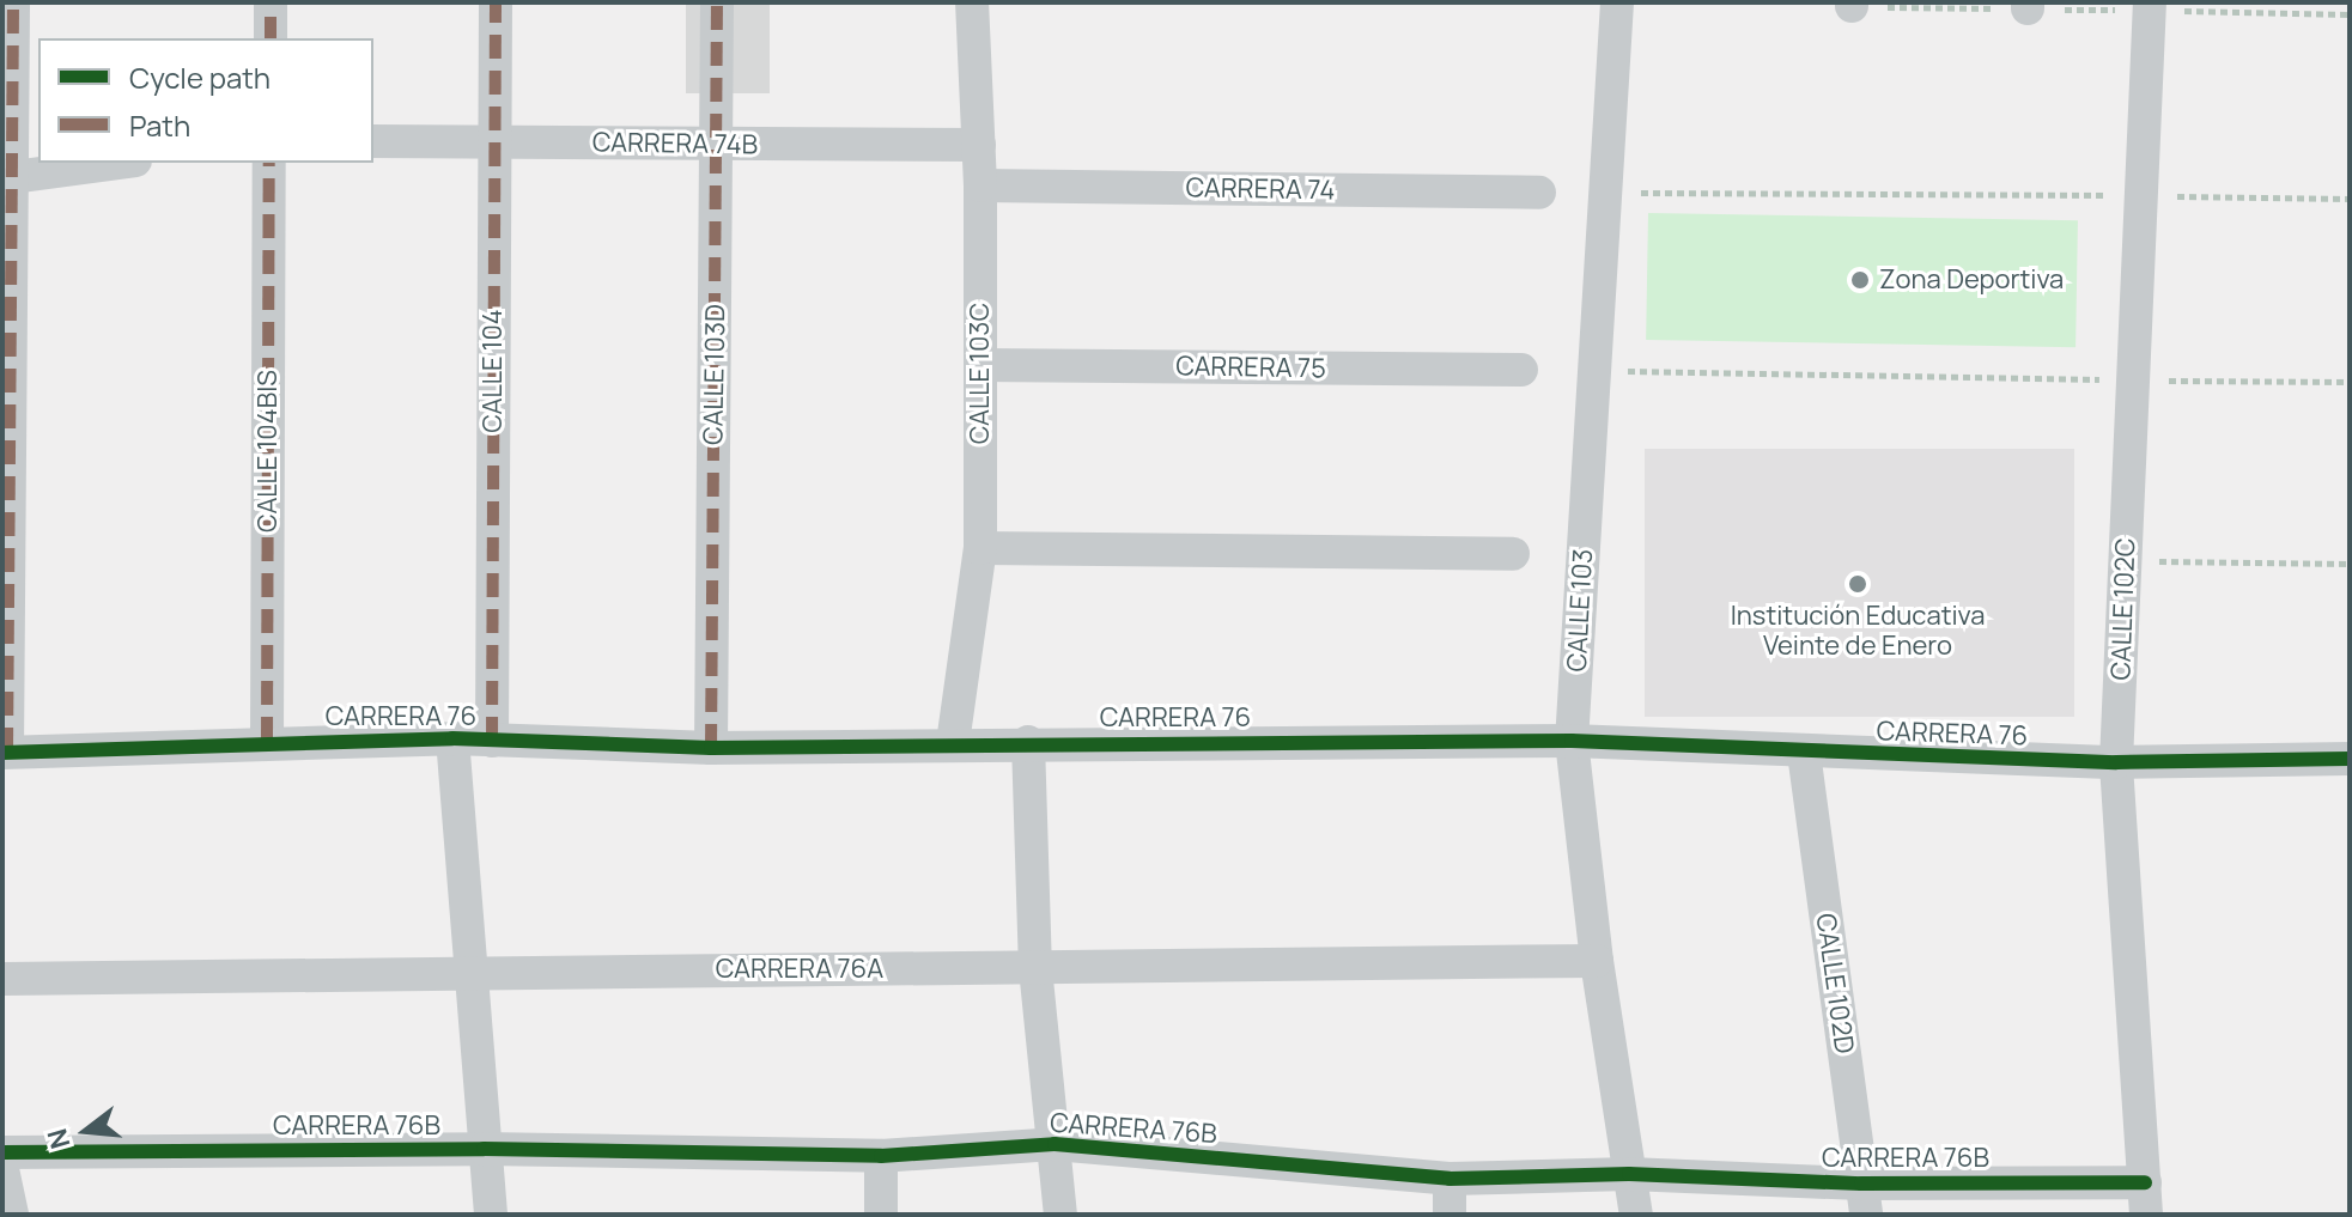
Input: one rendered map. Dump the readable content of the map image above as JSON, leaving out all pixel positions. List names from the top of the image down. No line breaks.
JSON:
{"streets":{"street":["CARRERA 74B","CARRERA 74","CARRERA 75","CALLE 104","CALLE 103C","CALLE 103D","CALLE 104BIS","CALLE 102C","CALLE 103","CARRERA 76","CARRERA 76A","CALLE 102D","CARRERA 76B"]},"crossings":[["CARRERA 74B","CALLE 104"],["CARRERA 74B","CALLE 103C"],["CARRERA 74B","CALLE 103D"],["CARRERA 74","CALLE 103C"],["CARRERA 75","CALLE 103C"],["CALLE 104","CARRERA 76"],["CALLE 103C","CARRERA 76"],["CALLE 103D","CARRERA 76"],["CALLE 104BIS","CARRERA 76"],["CALLE 102C","CARRERA 76"],["CALLE 102C","CARRERA 76B"],["CALLE 103","CARRERA 76"],["CALLE 103","CARRERA 76A"],["CALLE 103","CARRERA 76B"],["CARRERA 76","CALLE 102D"],["CALLE 102D","CARRERA 76B"]],"places":["Zona Deportiva","Institución Educativa Veinte de Enero"],"legend":["Cycle path","Path"],"north":"left"}
